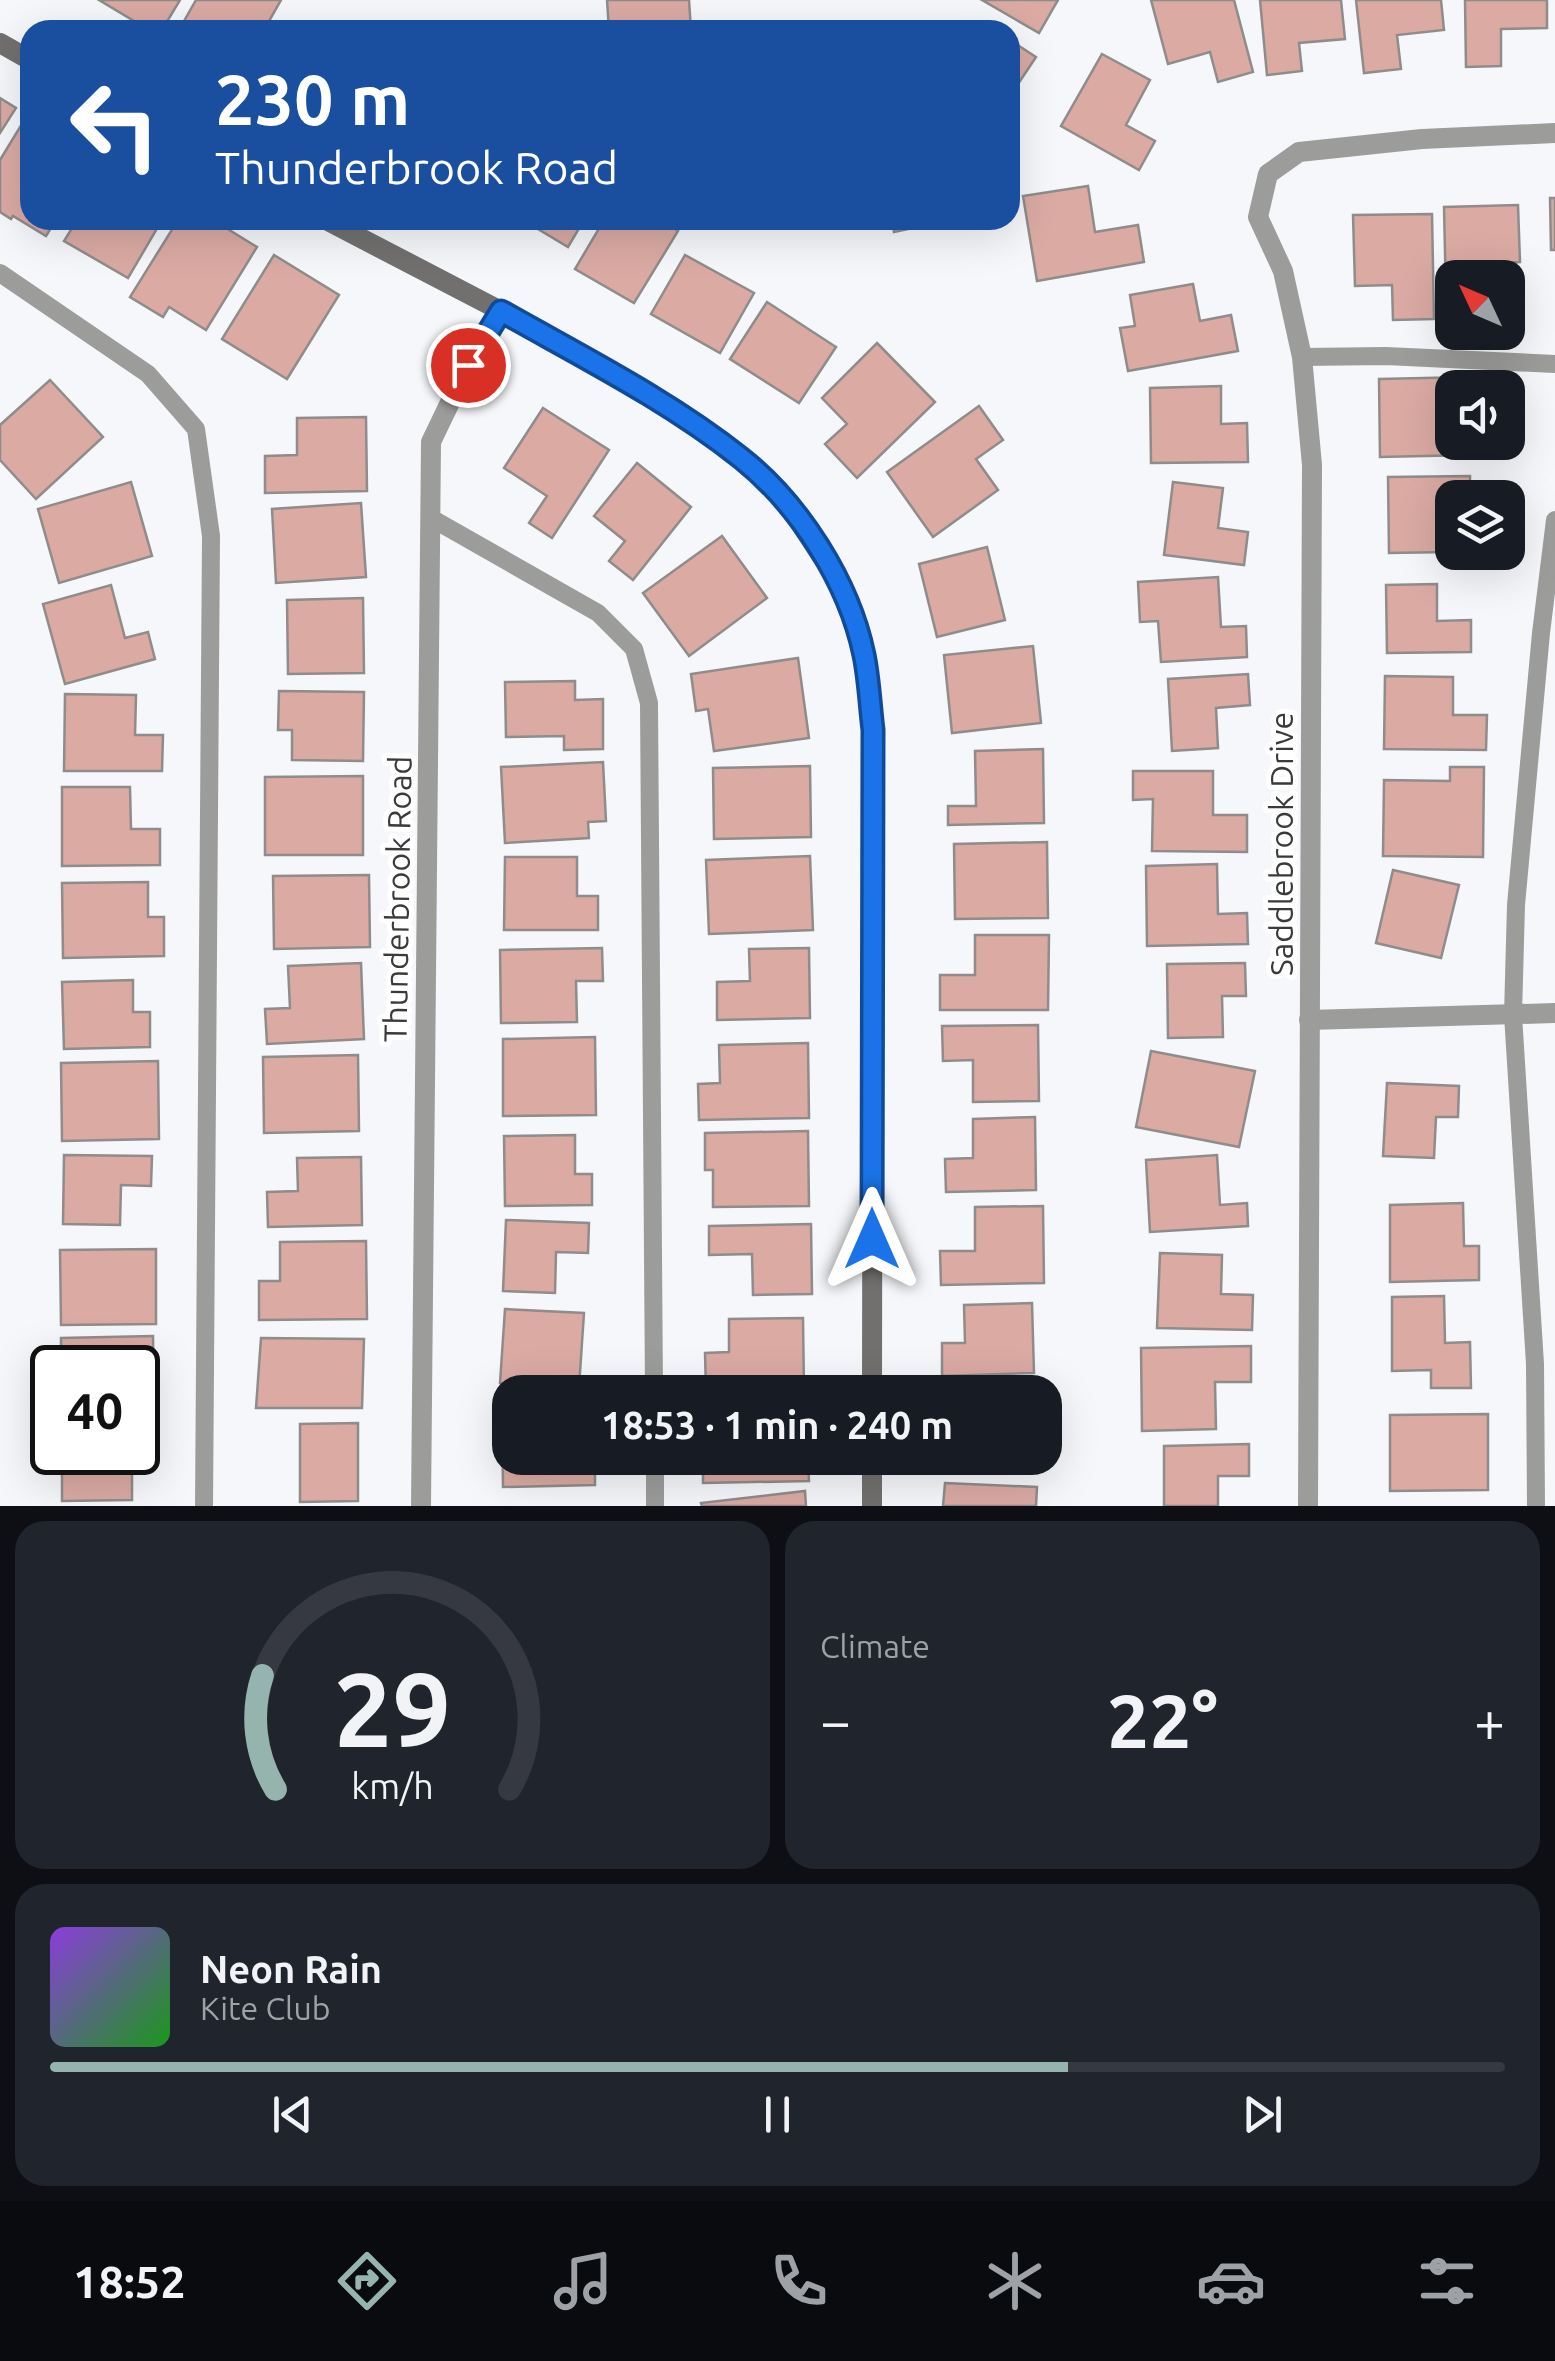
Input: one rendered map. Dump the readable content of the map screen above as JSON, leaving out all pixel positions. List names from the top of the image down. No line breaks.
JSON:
{"streets":{"street":["Saddlebrook Drive","Thunderbrook Road"]},"north":"top left","page":{"turn":["230 m","Thunderbrook Road"],"limit":"40","trip":"18:53 · 1 min · 240 m","tile":"Climate","heat":["−","22°","+"],"song":["Neon Rain","Kite Club"],"tabs":"18:52","gauge":["29","km/h"]}}
